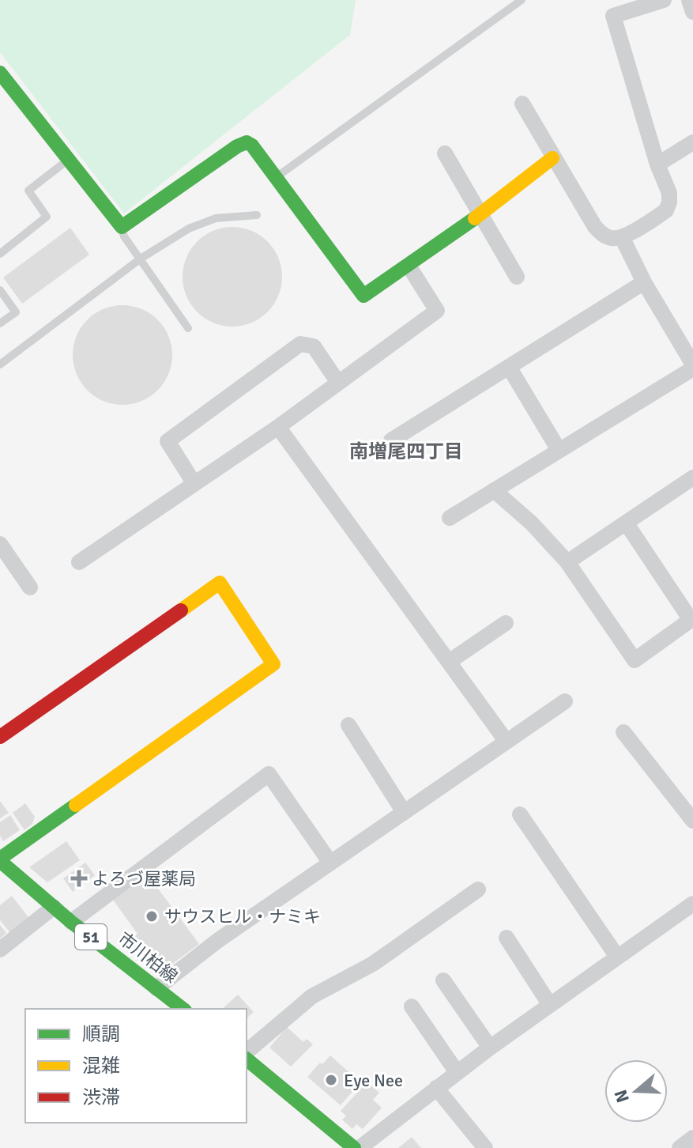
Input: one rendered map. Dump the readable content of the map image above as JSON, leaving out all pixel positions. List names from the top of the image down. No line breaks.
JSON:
{"streets":{"street":["51","市川柏線"]},"districts":["南増尾四丁目"],"places":{"health":["よろづ屋薬局"],"other":["サウスヒル・ナミキ","Eye Nee"]},"legend":["順調","混雑","渋滞"],"north":"left"}
